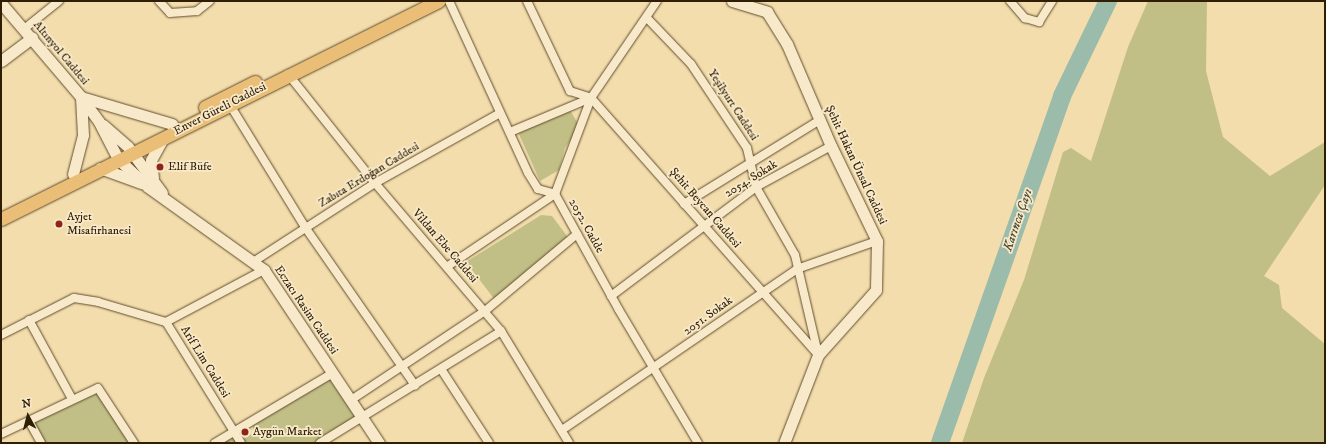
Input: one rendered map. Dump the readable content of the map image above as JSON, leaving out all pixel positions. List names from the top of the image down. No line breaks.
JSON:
{"streets":{"main road":["Altınyol Caddesi","Enver Güreli Caddesi","Şehit Hakan Ünsal Caddesi","Eczacı Rasim Caddesi"],"street":["Yeşilyurt Caddesi","Zabıta Erdoğan Caddesi","2054. Sokak","Şehit Beycan Caddesi","2052. Cadde","Vildan Ebe Caddesi","2051. Sokak","Arif Lim Caddesi"]},"crossings":[["Yeşilyurt Caddesi","Şehit Hakan Ünsal Caddesi"],["Yeşilyurt Caddesi","2054. Sokak"],["Yeşilyurt Caddesi","Şehit Beycan Caddesi"],["Yeşilyurt Caddesi","2051. Sokak"],["Enver Güreli Caddesi","Vildan Ebe Caddesi"],["Şehit Hakan Ünsal Caddesi","2054. Sokak"],["Şehit Hakan Ünsal Caddesi","Şehit Beycan Caddesi"],["Şehit Hakan Ünsal Caddesi","2051. Sokak"],["Zabıta Erdoğan Caddesi","2052. Cadde"],["Zabıta Erdoğan Caddesi","Vildan Ebe Caddesi"],["Zabıta Erdoğan Caddesi","Eczacı Rasim Caddesi"],["2054. Sokak","Şehit Beycan Caddesi"],["2054. Sokak","2052. Cadde"],["Şehit Beycan Caddesi","2051. Sokak"],["2052. Cadde","2051. Sokak"],["Vildan Ebe Caddesi","2051. Sokak"]],"water":["Karınca Çayı"],"places":["Elif Büfe","Ayjet Misafirhanesi","Aygün Market"],"north":"top"}
